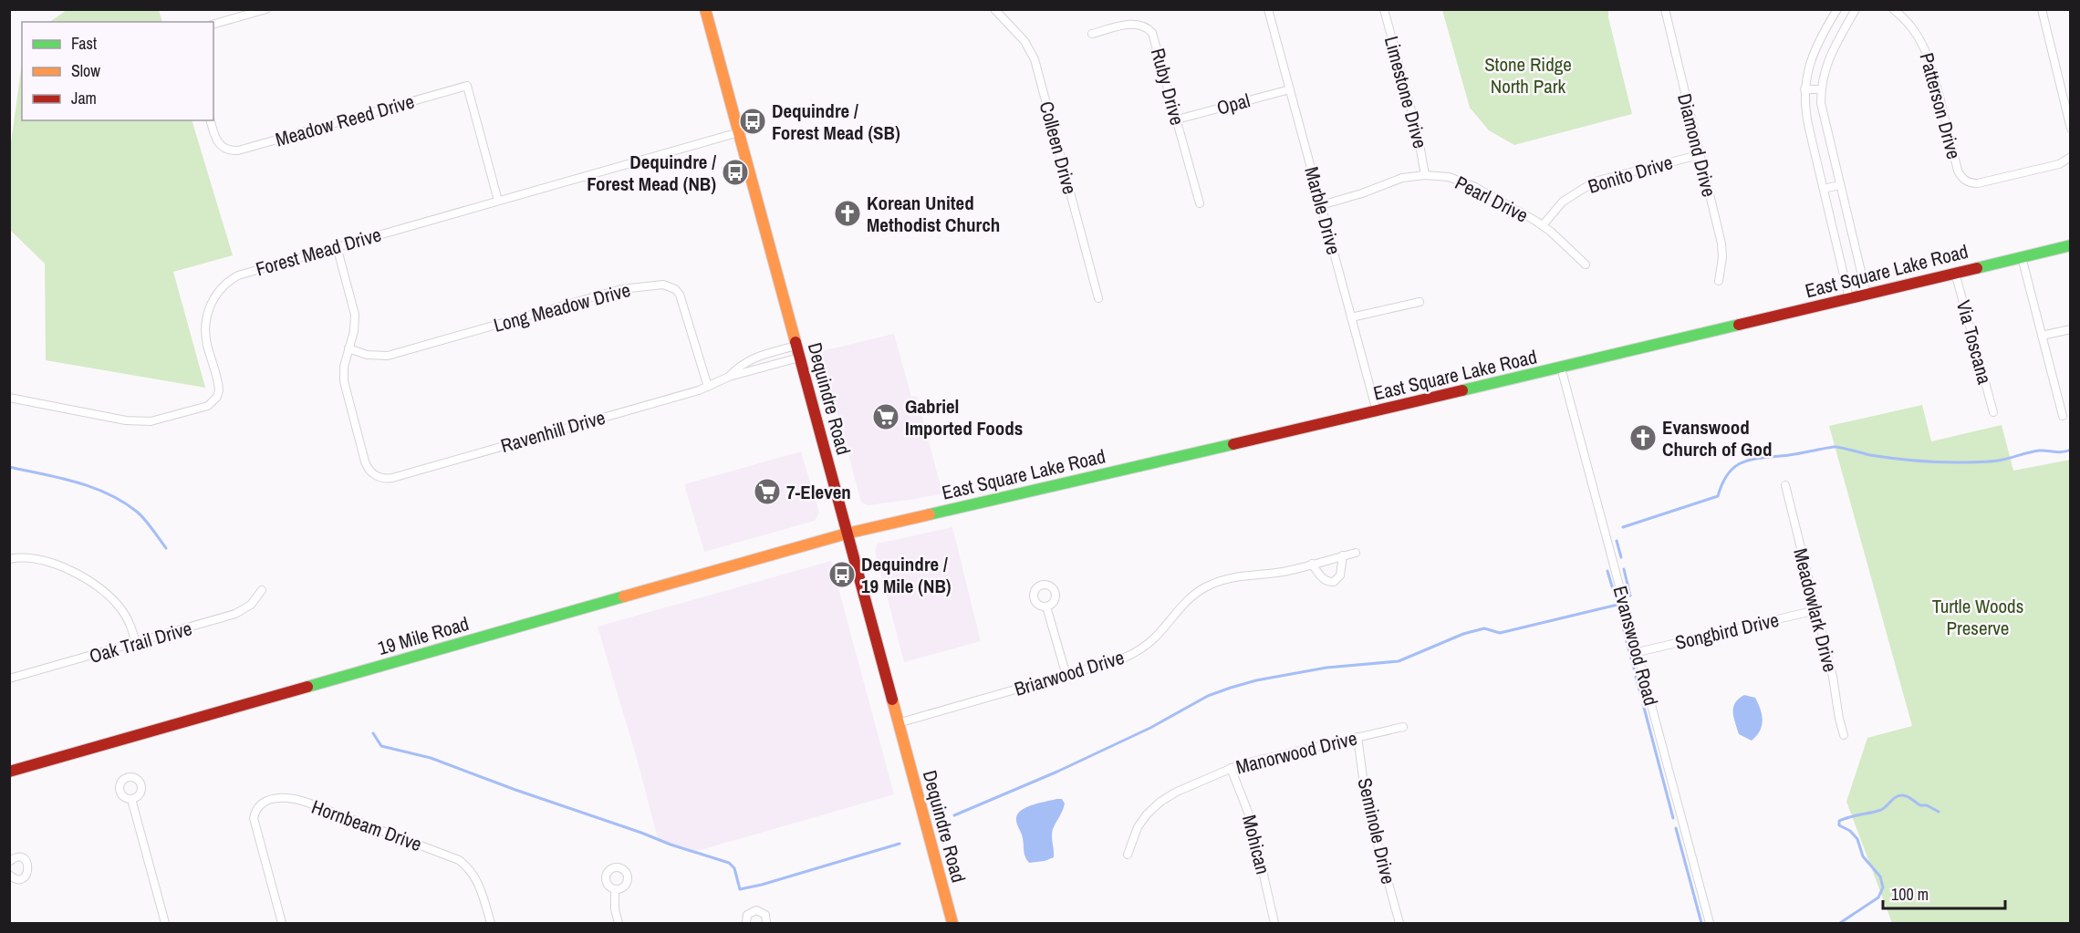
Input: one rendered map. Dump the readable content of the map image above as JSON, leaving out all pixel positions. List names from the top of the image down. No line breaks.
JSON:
{"streets":{"main road":["East Square Lake Road","Dequindre Road","19 Mile Road"],"street":["Ruby Drive","Limestone Drive","Opal","Patterson Drive","Meadow Reed Drive","Diamond Drive","Colleen Drive","Bonito Drive","Pearl Drive","Marble Drive","Forest Mead Drive","Long Meadow Drive","Via Toscana","Ravenhill Drive","Meadowlark Drive","Songbird Drive","Oak Trail Drive","Evanswood Road","Briarwood Drive","Manorwood Drive","Hornbeam Drive","Seminole Drive","Mohican"]},"crossings":[["Ruby Drive","Opal"],["Limestone Drive","Pearl Drive"],["Opal","Marble Drive"],["Meadow Reed Drive","Forest Mead Drive"],["Diamond Drive","Bonito Drive"],["Bonito Drive","Pearl Drive"],["Pearl Drive","Marble Drive"],["Marble Drive","East Square Lake Road"],["Forest Mead Drive","Dequindre Road"],["East Square Lake Road","Via Toscana"],["East Square Lake Road","Dequindre Road"],["East Square Lake Road","19 Mile Road"],["East Square Lake Road","Evanswood Road"],["Long Meadow Drive","Ravenhill Drive"],["Dequindre Road","Ravenhill Drive"],["Dequindre Road","19 Mile Road"],["Dequindre Road","Briarwood Drive"],["Meadowlark Drive","Songbird Drive"],["Songbird Drive","Evanswood Road"],["Manorwood Drive","Seminole Drive"],["Manorwood Drive","Mohican"]],"parks":["Stone Ridge North Park","Turtle Woods Preserve"],"places":{"bus stop":["Dequindre / Forest Mead (SB)","Dequindre / Forest Mead (NB)","Dequindre / 19 Mile (NB)"],"church":["Korean United Methodist Church","Evanswood Church of God"],"supermarket":["Gabriel Imported Foods","7-Eleven"]},"legend":["Fast","Slow","Jam"],"scale_bar":"100 m"}
